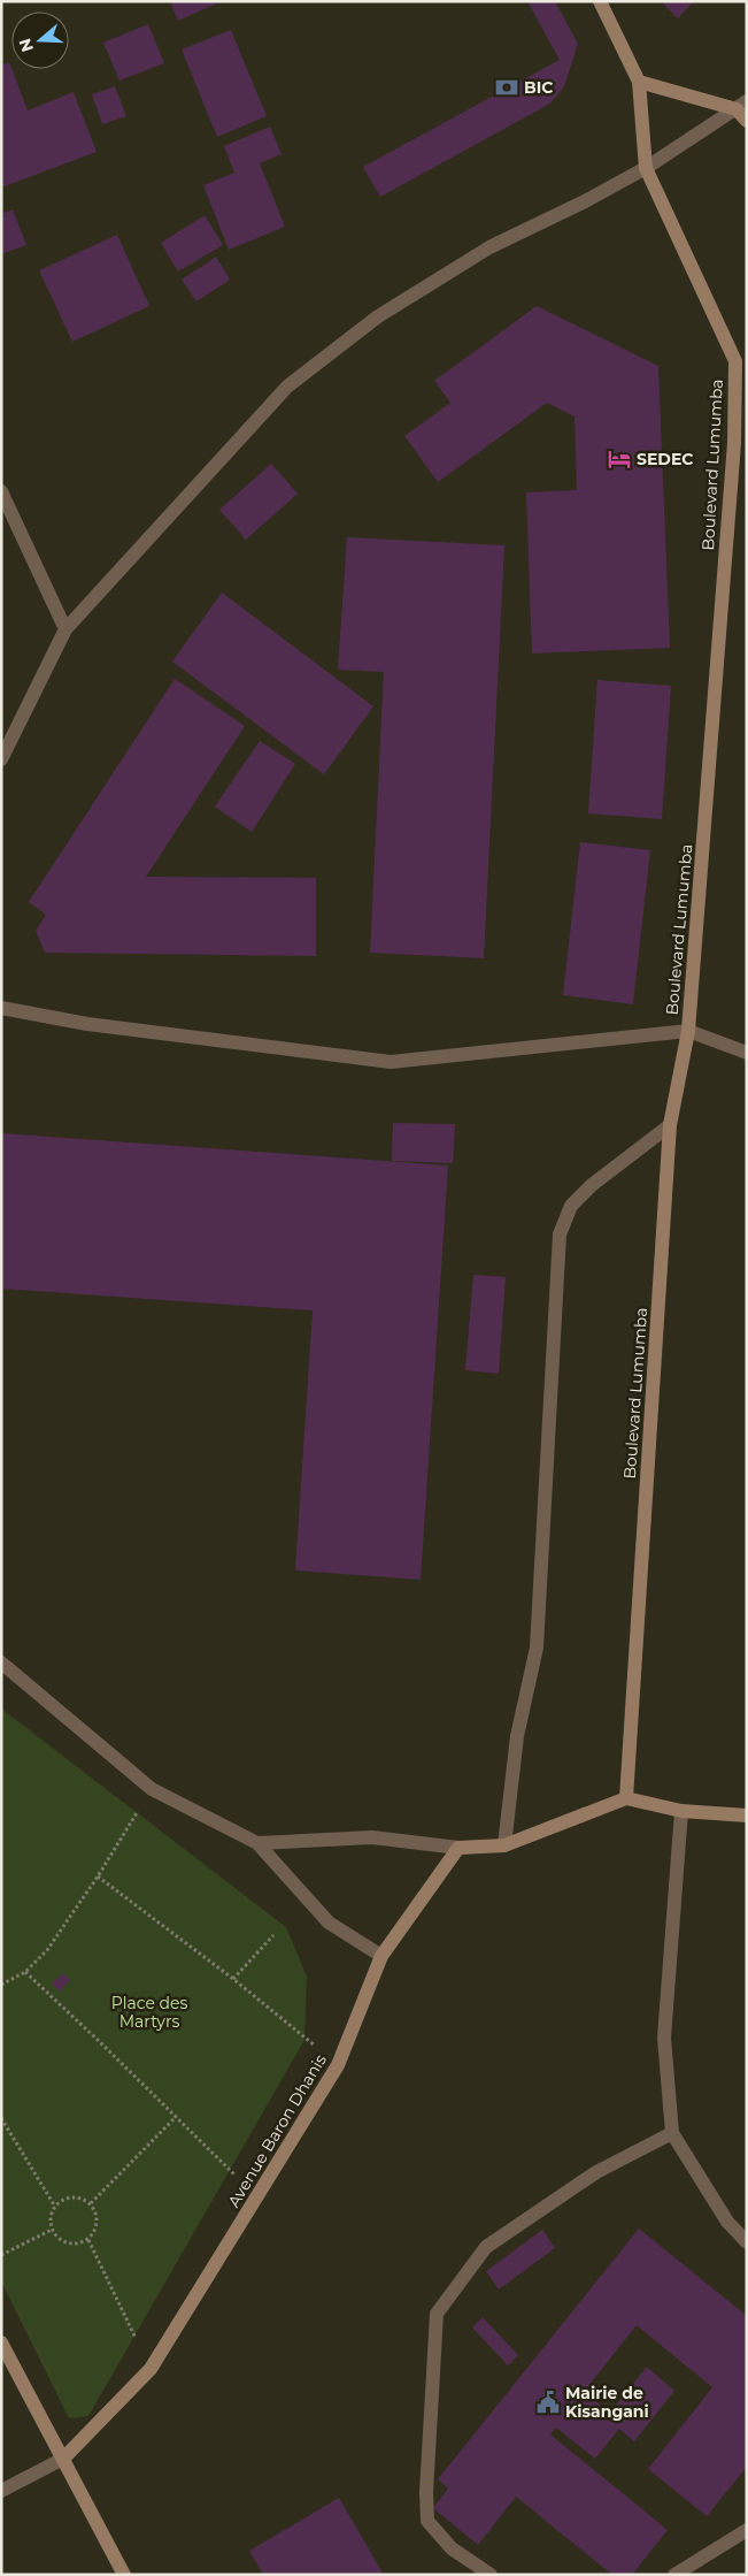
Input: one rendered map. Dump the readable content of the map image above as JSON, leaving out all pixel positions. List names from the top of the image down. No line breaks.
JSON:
{"streets":{"street":["Boulevard Lumumba","Avenue Baron Dhanis"]},"parks":["Place des Martyrs"],"places":{"bank":["BIC"],"hotel":["SEDEC"],"public building":["Mairie de Kisangani"]},"north":"left"}
